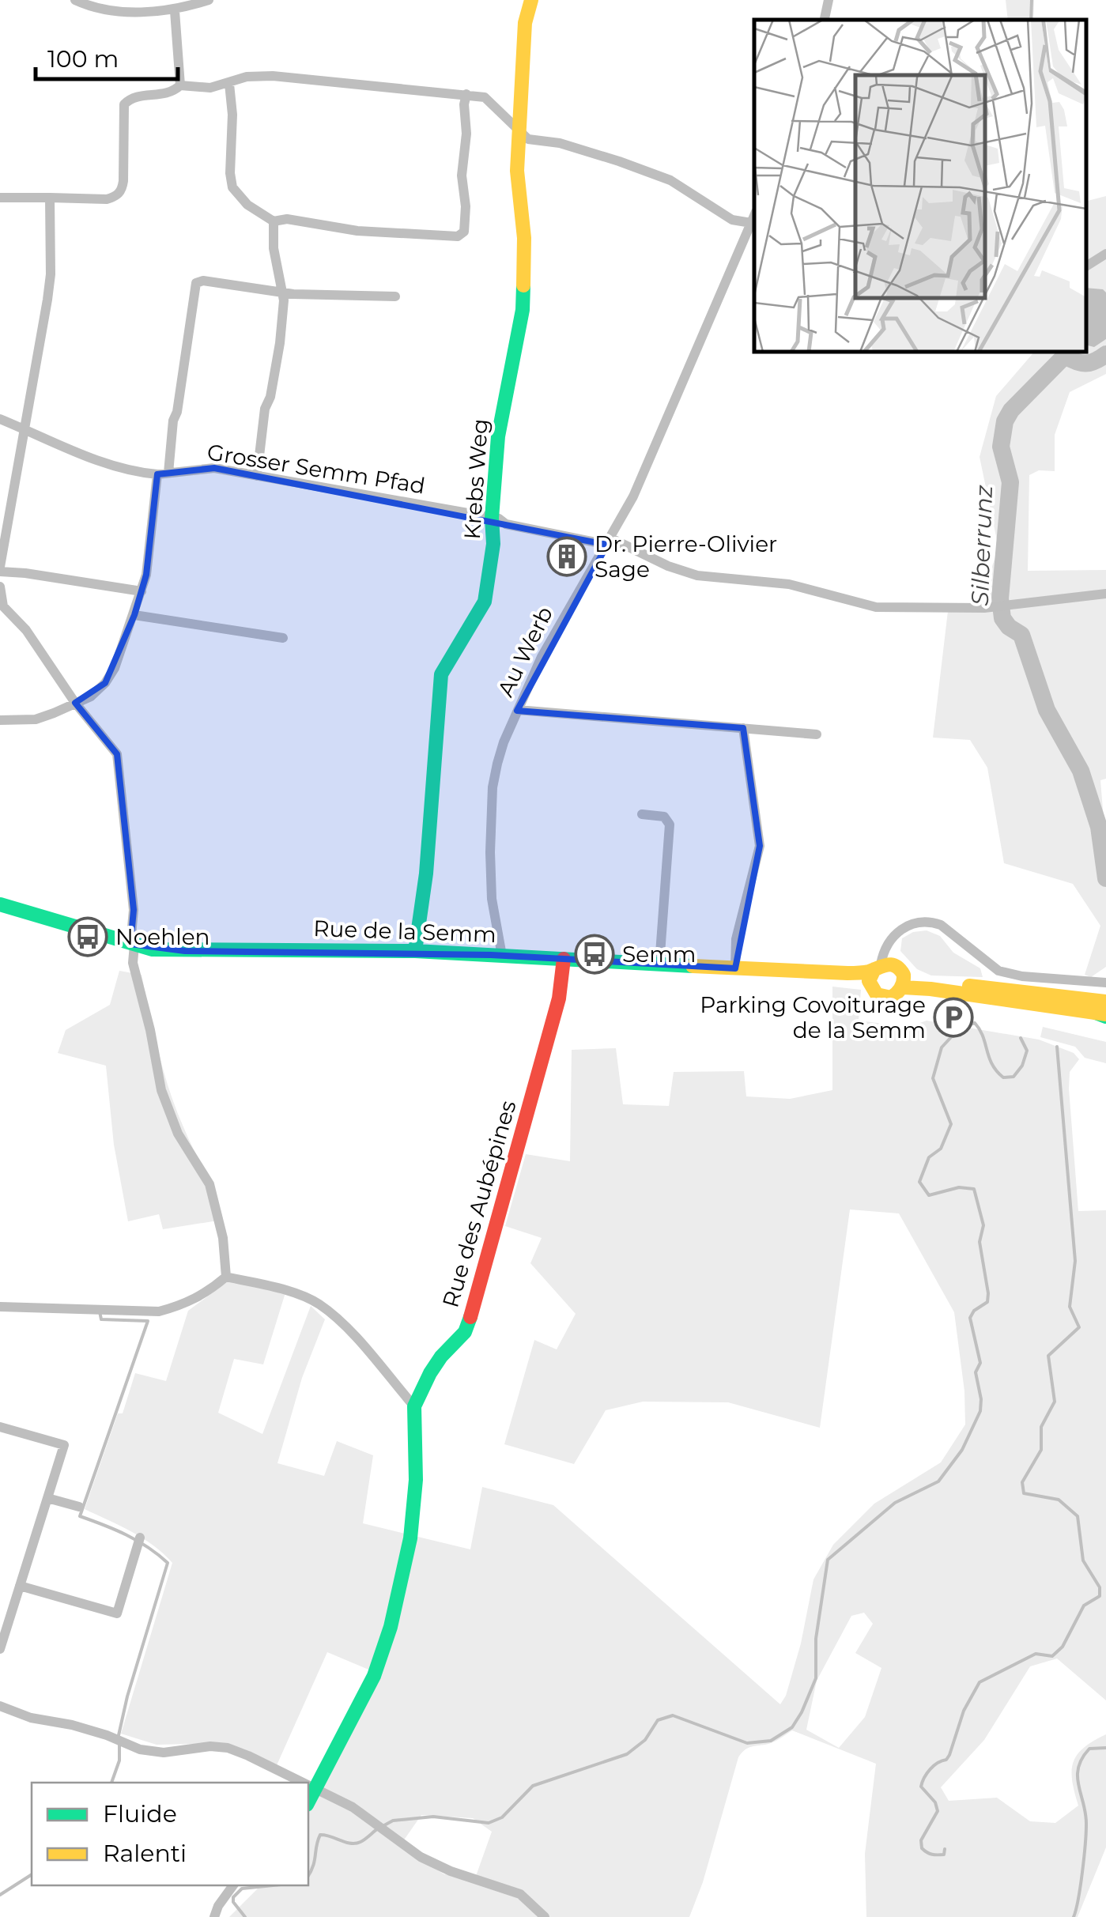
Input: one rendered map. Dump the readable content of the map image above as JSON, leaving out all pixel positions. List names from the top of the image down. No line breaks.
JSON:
{"streets":{"street":["Grosser Semm Pfad","Krebs Weg","Au Werb","Rue de la Semm","Rue des Aubépines"]},"crossings":[["Grosser Semm Pfad","Krebs Weg"],["Grosser Semm Pfad","Au Werb"],["Krebs Weg","Rue de la Semm"],["Au Werb","Rue de la Semm"],["Rue de la Semm","Rue des Aubépines"]],"water":["Silberrunz"],"places":{"building":["Dr. Pierre-Olivier Sage"],"bus stop":["Noehlen","Semm"],"parking":["Parking Covoiturage de la Semm"]},"legend":["Fluide","Ralenti"],"scale_bar":"100 m"}
